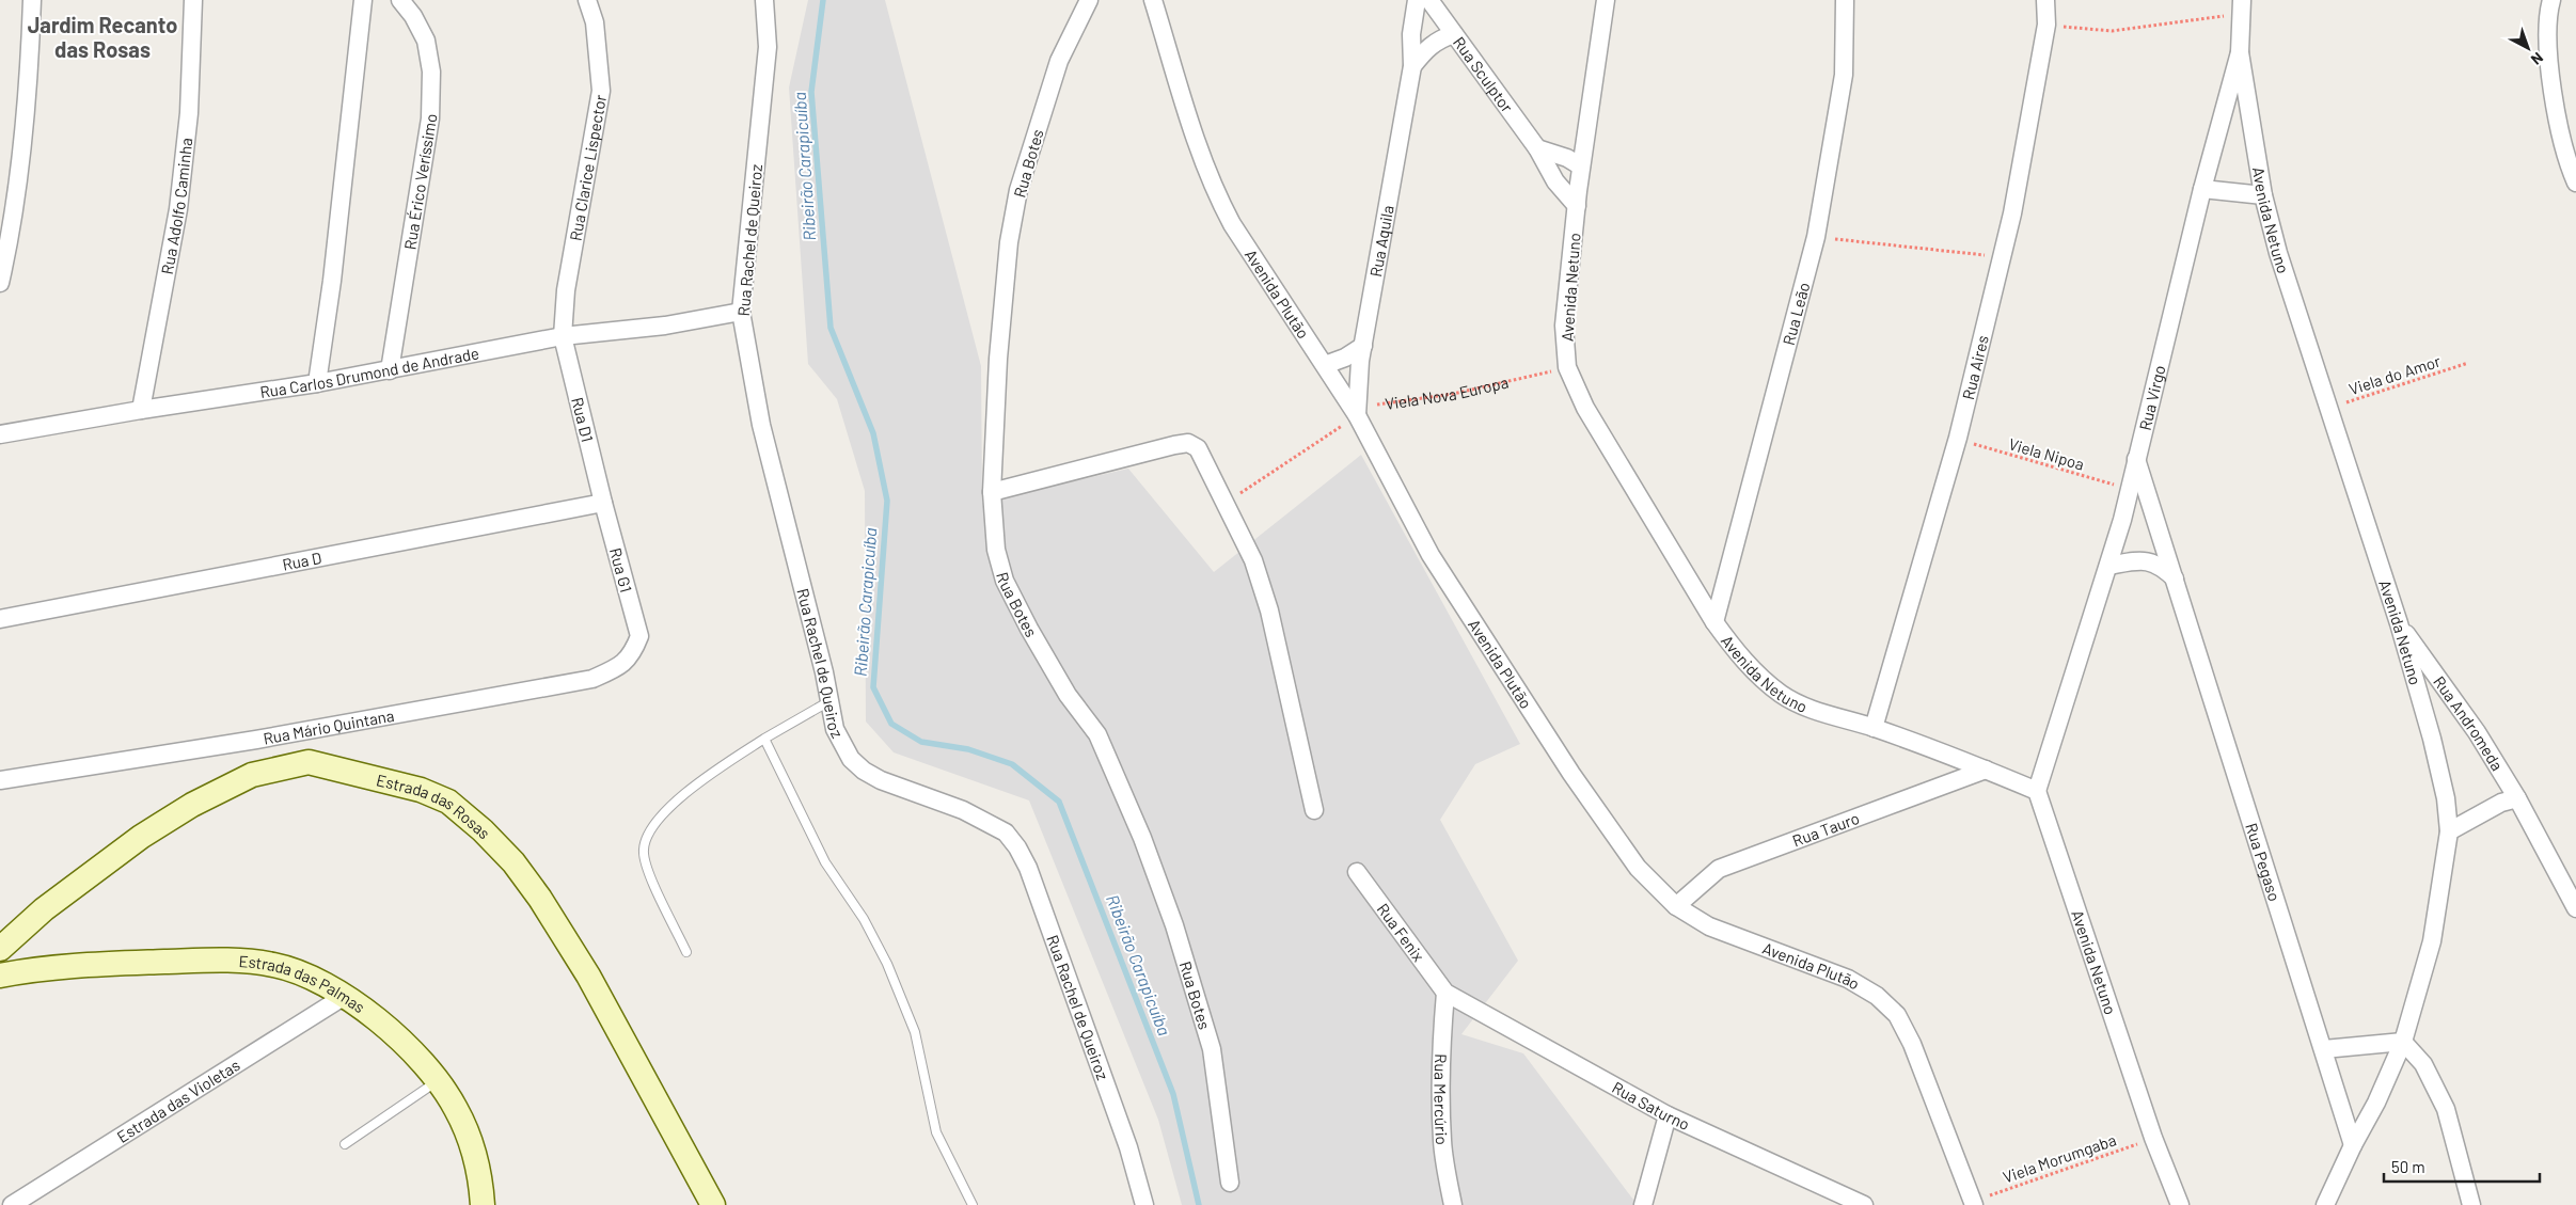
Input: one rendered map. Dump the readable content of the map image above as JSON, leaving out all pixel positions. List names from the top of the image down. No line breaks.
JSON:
{"streets":{"main road":["Estrada das Rosas","Estrada das Palmas"],"street":["Rua Sculptor","Rua Botes","Rua Clarice Lispector","Rua Érico Veríssimo","Rua Adolfo Caminha","Avenida Netuno","Rua Rachel de Queiroz","Rua Aquila","Avenida Plutão","Rua Leão","Rua Aires","Rua Carlos Drumond de Andrade","Rua Virgo","Rua D1","Rua D","Rua G1","Rua Andromeda","Rua Mário Quintana","Rua Tauro","Rua Pegaso","Rua Fenix","Rua Mercúrio","Estrada das Violetas","Rua Saturno"],"path":["Viela do Amor","Viela Nova Europa","Viela Nipoa","Viela Morumgaba"]},"crossings":[["Rua Sculptor","Avenida Netuno"],["Rua Sculptor","Rua Aquila"],["Rua Clarice Lispector","Rua Carlos Drumond de Andrade"],["Rua Clarice Lispector","Rua D1"],["Rua Érico Veríssimo","Rua Carlos Drumond de Andrade"],["Rua Adolfo Caminha","Rua Carlos Drumond de Andrade"],["Avenida Netuno","Rua Leão"],["Avenida Netuno","Rua Aires"],["Avenida Netuno","Viela do Amor"],["Avenida Netuno","Viela Nova Europa"],["Avenida Netuno","Rua Virgo"],["Avenida Netuno","Rua Andromeda"],["Avenida Netuno","Rua Tauro"],["Avenida Netuno","Rua Pegaso"],["Avenida Netuno","Viela Morumgaba"],["Rua Rachel de Queiroz","Rua Carlos Drumond de Andrade"],["Rua Aquila","Avenida Plutão"],["Rua Aquila","Viela Nova Europa"],["Avenida Plutão","Viela Nova Europa"],["Avenida Plutão","Rua Tauro"],["Avenida Plutão","Viela Morumgaba"],["Rua Aires","Viela Nipoa"],["Rua Carlos Drumond de Andrade","Rua D1"],["Rua Virgo","Viela Nipoa"],["Rua Virgo","Rua Pegaso"],["Rua D1","Rua D"],["Rua D1","Rua G1"],["Rua D","Rua G1"],["Rua G1","Rua Mário Quintana"],["Rua Fenix","Rua Mercúrio"],["Rua Fenix","Rua Saturno"],["Estrada das Palmas","Estrada das Violetas"],["Rua Mercúrio","Rua Saturno"]],"districts":["Jardim Recanto das Rosas"],"water":["Ribeirão Carapicuíba"],"scale_bar":"50 m","north":"bottom right"}
